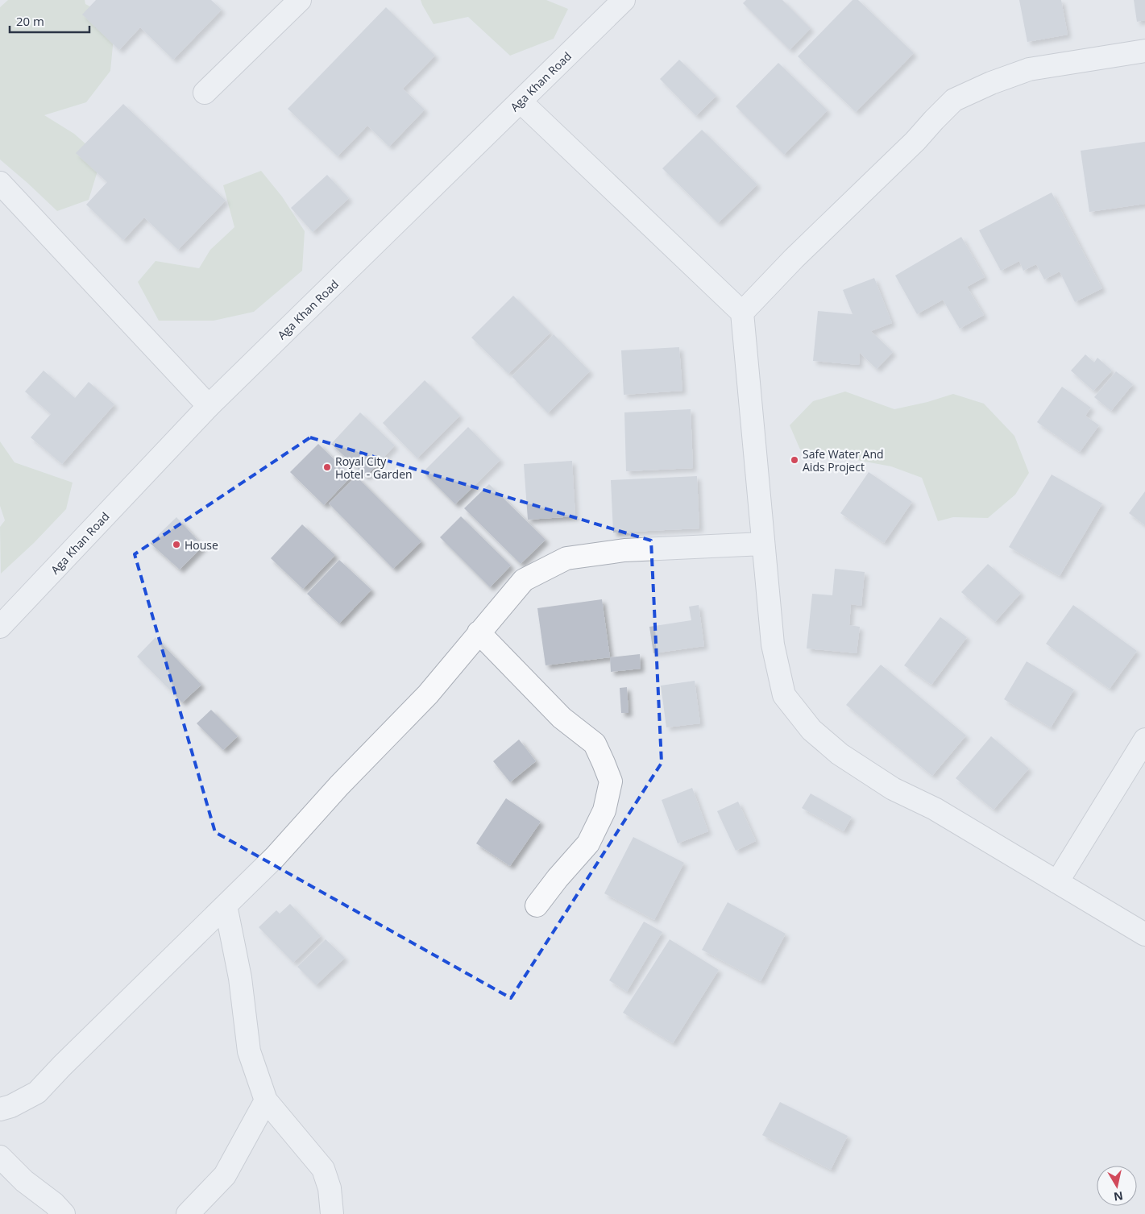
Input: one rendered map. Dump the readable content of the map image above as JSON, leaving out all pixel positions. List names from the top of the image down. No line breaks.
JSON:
{"streets":{"street":["Aga Khan Road"]},"places":["Safe Water And Aids Project","Royal City Hotel - Garden","House"],"scale_bar":"20 m","north":"bottom"}
